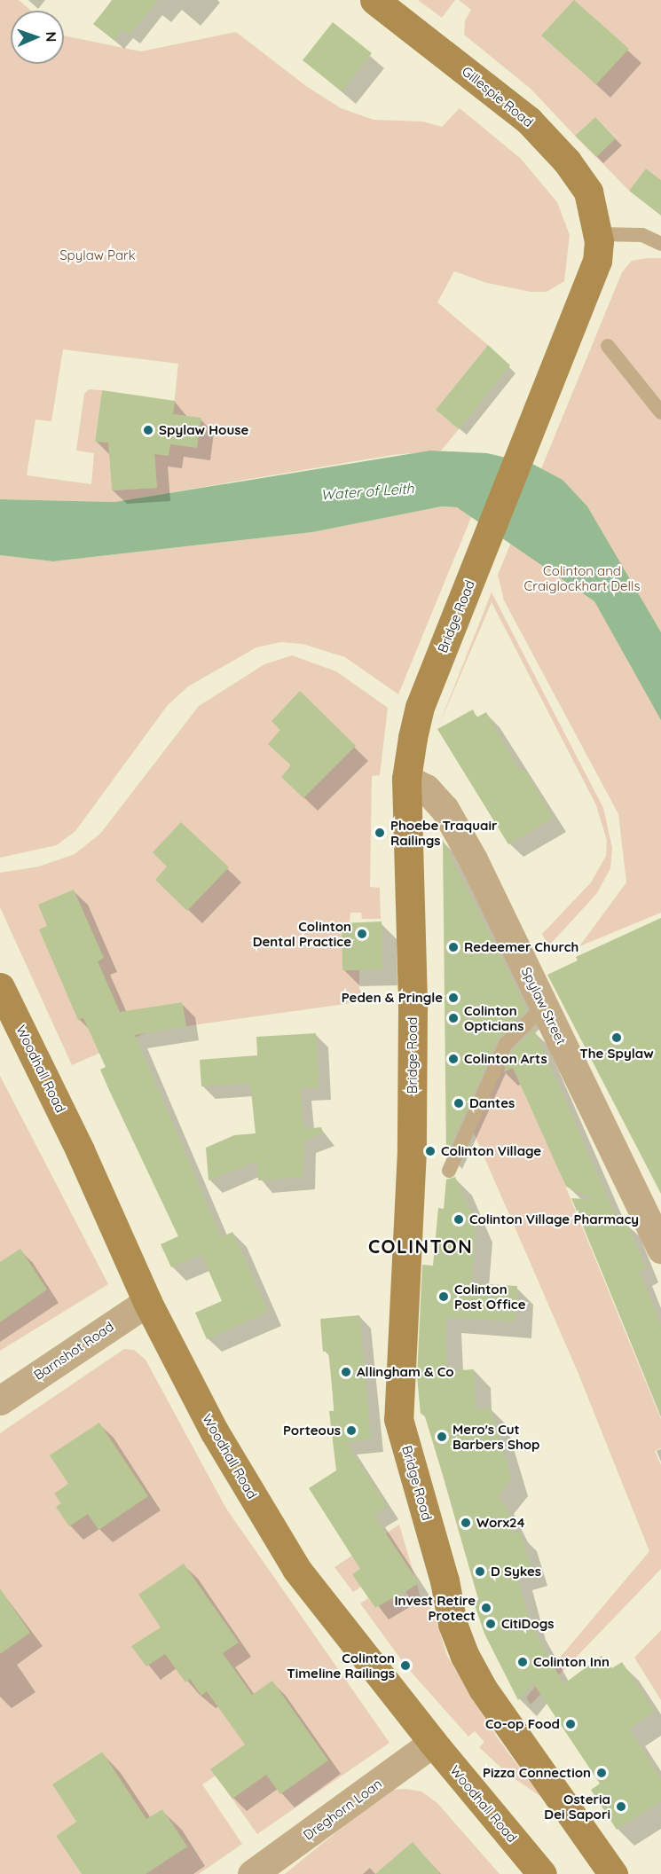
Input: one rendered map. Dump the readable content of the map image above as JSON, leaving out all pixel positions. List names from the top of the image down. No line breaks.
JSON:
{"streets":{"main road":["Gillespie Road","Bridge Road","Woodhall Road"],"street":["Spylaw Street","Barnshot Road","Dreghorn Loan"]},"crossings":[["Gillespie Road","Bridge Road"],["Bridge Road","Spylaw Street"],["Woodhall Road","Barnshot Road"],["Woodhall Road","Dreghorn Loan"]],"districts":["COLINTON"],"water":["Water of Leith"],"parks":["Spylaw Park","Colinton and Craiglockhart Dells"],"places":["Spylaw House","Phoebe Traquair Railings","Colinton Dental Practice","Redeemer Church","Peden & Pringle","Colinton Opticians","The Spylaw","Colinton Arts","Dantes","Colinton Village","Colinton Village Pharmacy","Colinton Post Office","Allingham & Co","Porteous","Mero's Cut Barbers Shop","Worx24","D Sykes","Invest Retire Protect","CitiDogs","Colinton Inn","Colinton Timeline Railings","Co-op Food","Pizza Connection","Osteria Dei Sapori"],"north":"right"}
